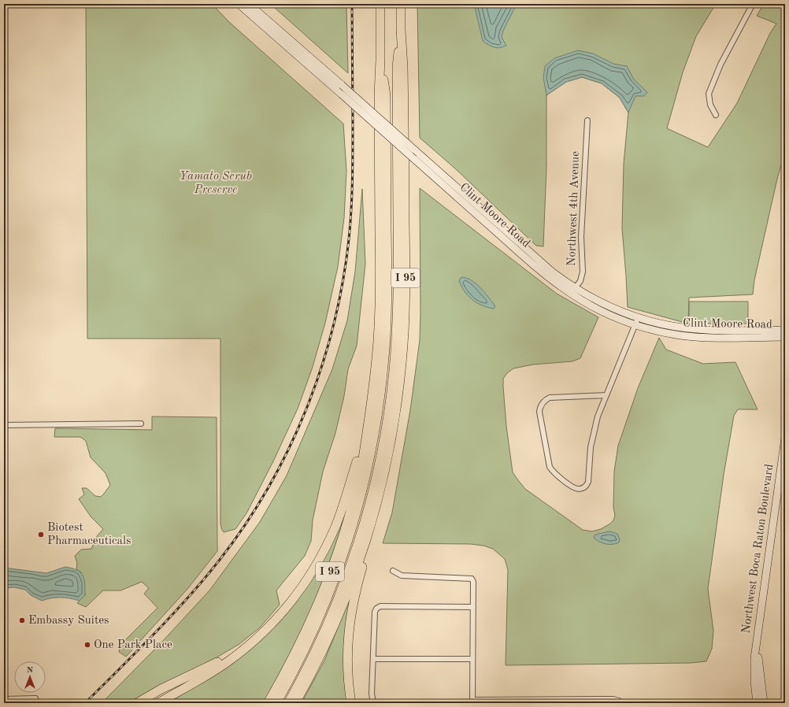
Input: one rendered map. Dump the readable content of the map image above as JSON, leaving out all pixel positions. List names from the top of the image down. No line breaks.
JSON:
{"streets":{"highway":["I 95"],"street":["Northwest 4th Avenue","Clint Moore Road","Northwest Boca Raton Boulevard"]},"crossings":[["Northwest 4th Avenue","Clint Moore Road"]],"parks":["Yamato Scrub Preserve"],"places":["Biotest Pharmaceuticals","Embassy Suites","One Park Place"],"north":"top"}
